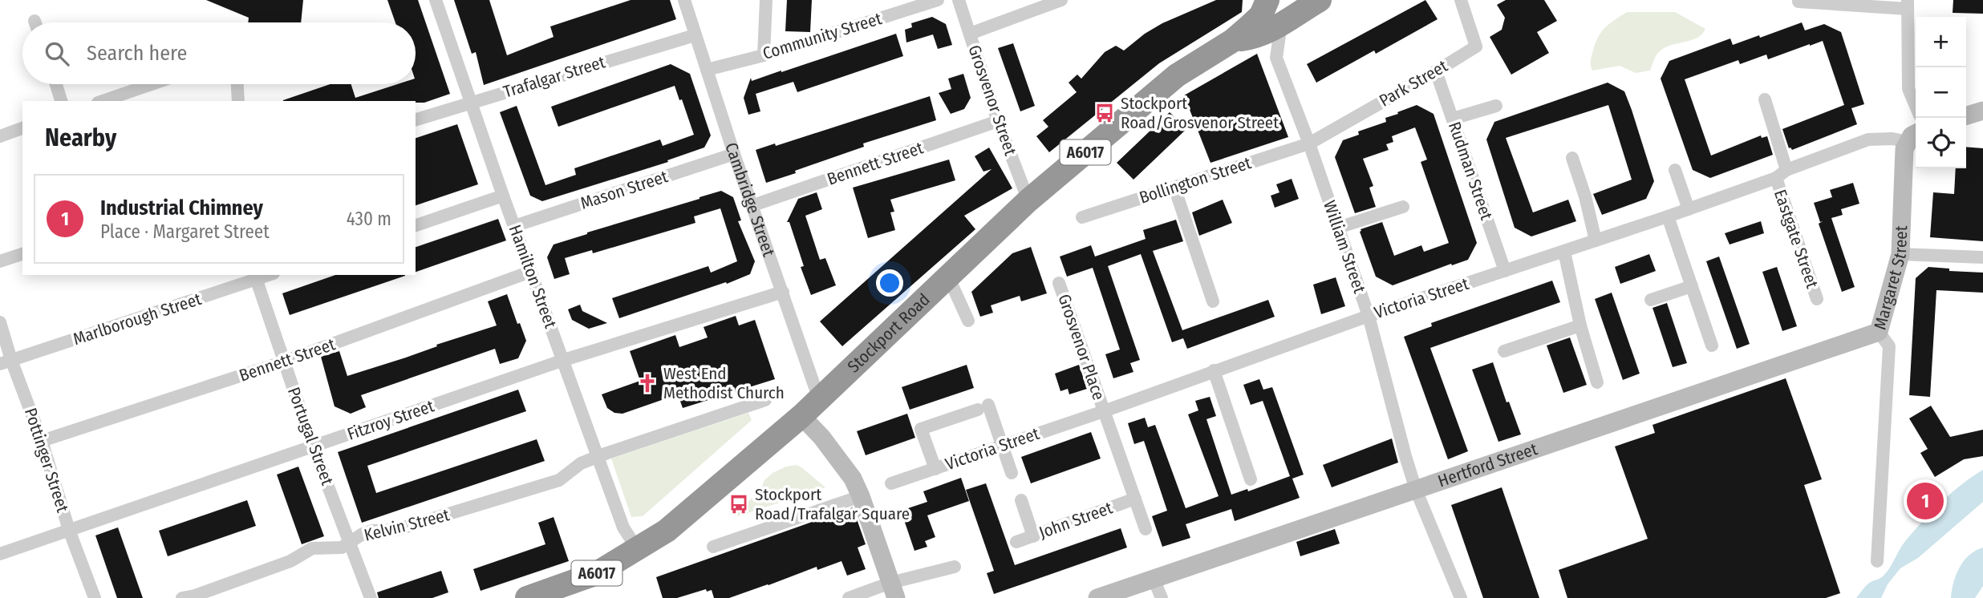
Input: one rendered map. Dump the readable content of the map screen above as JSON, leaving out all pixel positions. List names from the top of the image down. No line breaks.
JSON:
{"streets":{"highway":["A6017","Stockport Road"],"street":["Community Street","Trafalgar Street","Park Street","Grosvenor Street","Bennett Street","Rudman Street","Bollington Street","Mason Street","Cambridge Street","Eastgate Street","William Street","Hamilton Street","Margaret Street","Victoria Street","Marlborough Street","Grosvenor Place","Fitzroy Street","Portugal Street","Pottinger Street","Hertford Street","John Street","Kelvin Street"]},"crossings":[["Community Street","Cambridge Street"],["Trafalgar Street","Cambridge Street"],["Trafalgar Street","Hamilton Street"],["Park Street","Rudman Street"],["Park Street","Bollington Street"],["Park Street","William Street"],["Grosvenor Street","Bennett Street"],["Grosvenor Street","Stockport Road"],["Bennett Street","Cambridge Street"],["Bennett Street","Hamilton Street"],["Bennett Street","Portugal Street"],["Bennett Street","Pottinger Street"],["Rudman Street","Victoria Street"],["Bollington Street","William Street"],["Mason Street","Cambridge Street"],["Mason Street","Hamilton Street"],["Cambridge Street","Stockport Road"],["Cambridge Street","Fitzroy Street"],["Eastgate Street","Victoria Street"],["William Street","Victoria Street"],["William Street","Stockport Road"],["William Street","Hertford Street"],["Hamilton Street","Stockport Road"],["Hamilton Street","Fitzroy Street"],["Hamilton Street","Kelvin Street"],["Margaret Street","Victoria Street"],["Margaret Street","Hertford Street"],["Victoria Street","Grosvenor Place"],["Marlborough Street","Portugal Street"],["Marlborough Street","Pottinger Street"],["Grosvenor Place","John Street"],["Fitzroy Street","Portugal Street"],["Fitzroy Street","Pottinger Street"],["Portugal Street","Kelvin Street"]],"places":{"bus stop":["Stockport Road/Grosvenor Street","Stockport Road/Trafalgar Square"],"church":["West End Methodist Church"]},"page":{"map_buttons":["+","−"],"search":"Search here","heading":"Nearby","list":[{"mark":"1","name":"Industrial Chimney","note":"Place · Margaret Street","value":"430 m"}],"pins":"1"}}
